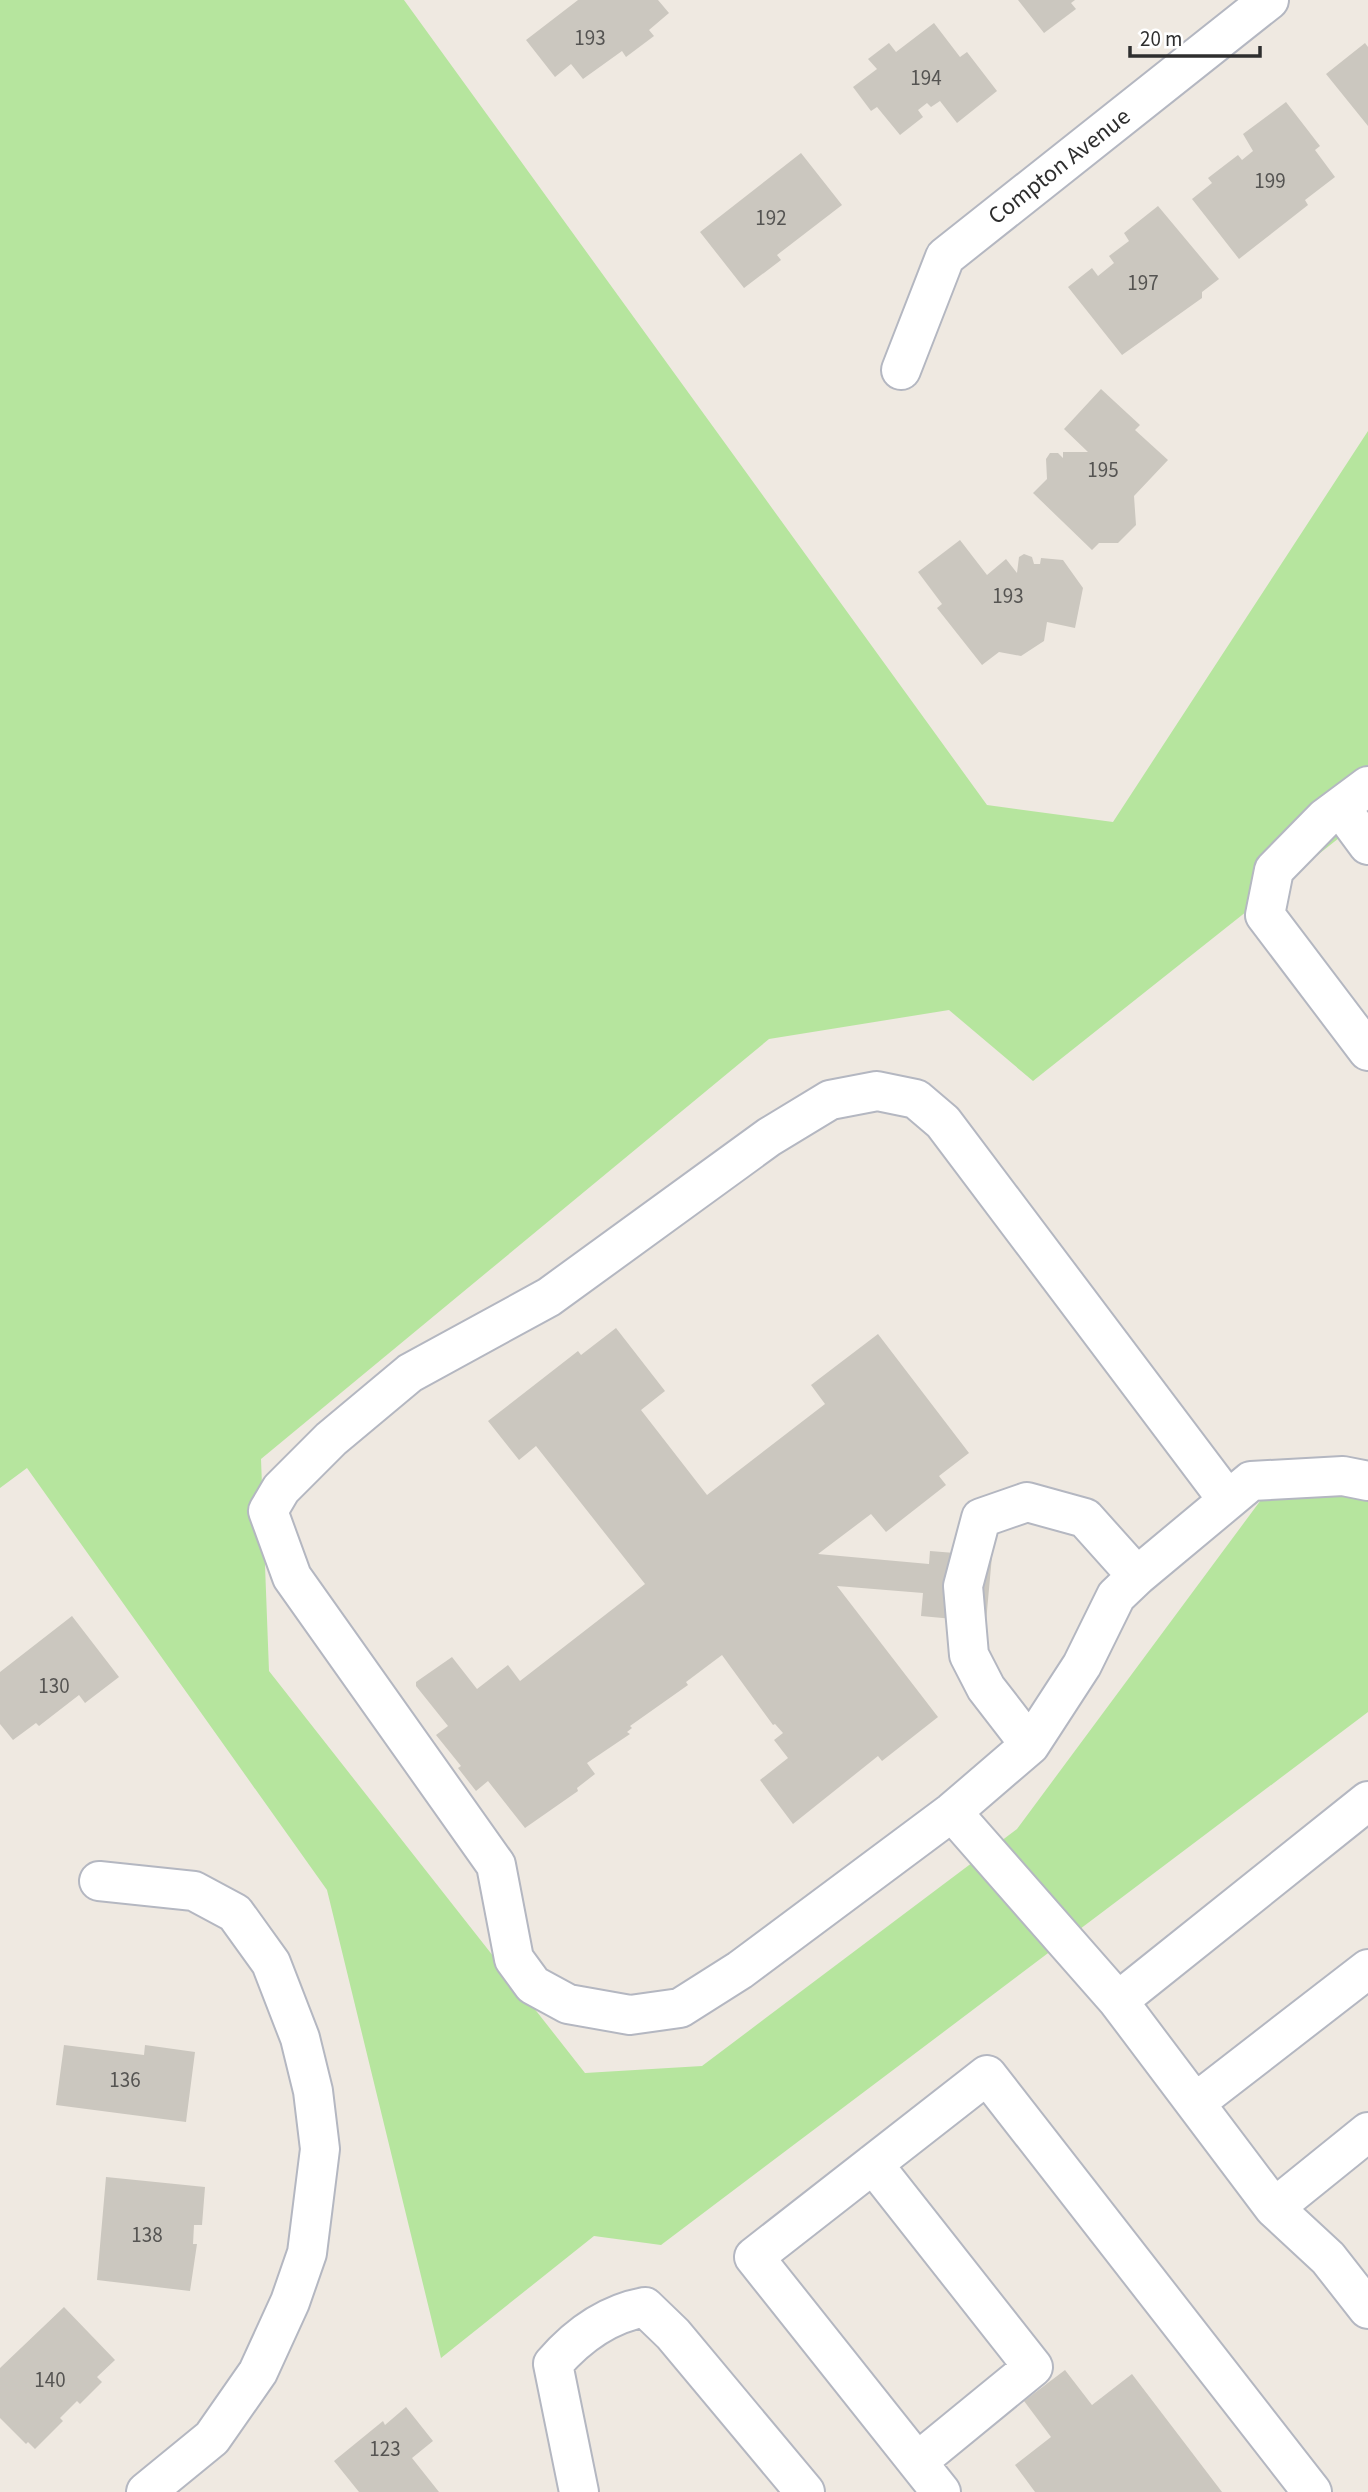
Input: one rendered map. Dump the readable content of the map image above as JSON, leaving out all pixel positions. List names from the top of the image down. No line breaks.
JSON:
{"streets":{"street":["Compton Avenue"]},"house_numbers":["193","194","199","192","197","195","193","130","136","138","140","123"],"scale_bar":"20 m"}
